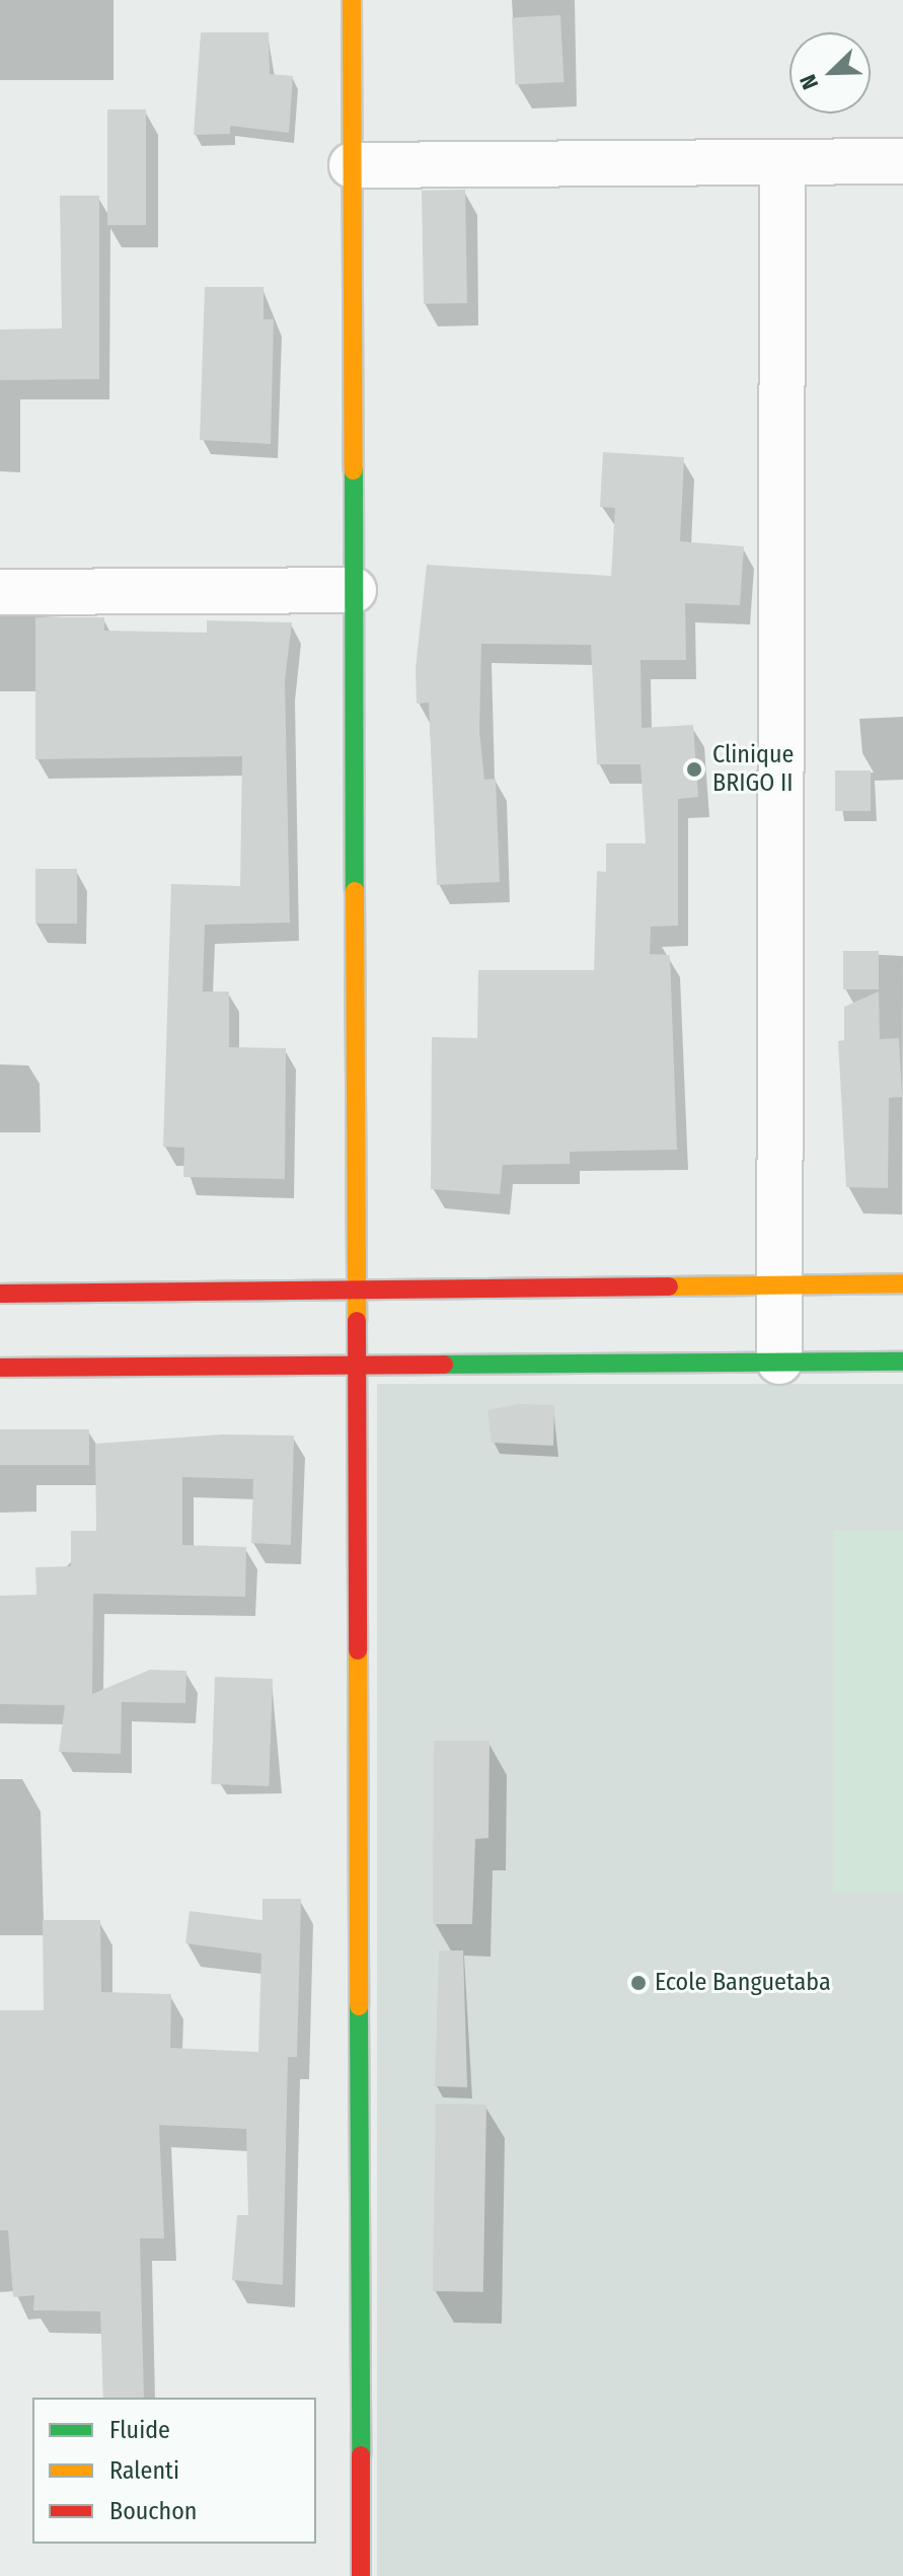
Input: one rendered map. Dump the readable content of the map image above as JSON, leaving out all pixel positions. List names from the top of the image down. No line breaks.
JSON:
{"places":["Clinique BRIGO II","Ecole Banguetaba"],"legend":["Fluide","Ralenti","Bouchon"],"north":"bottom left"}
